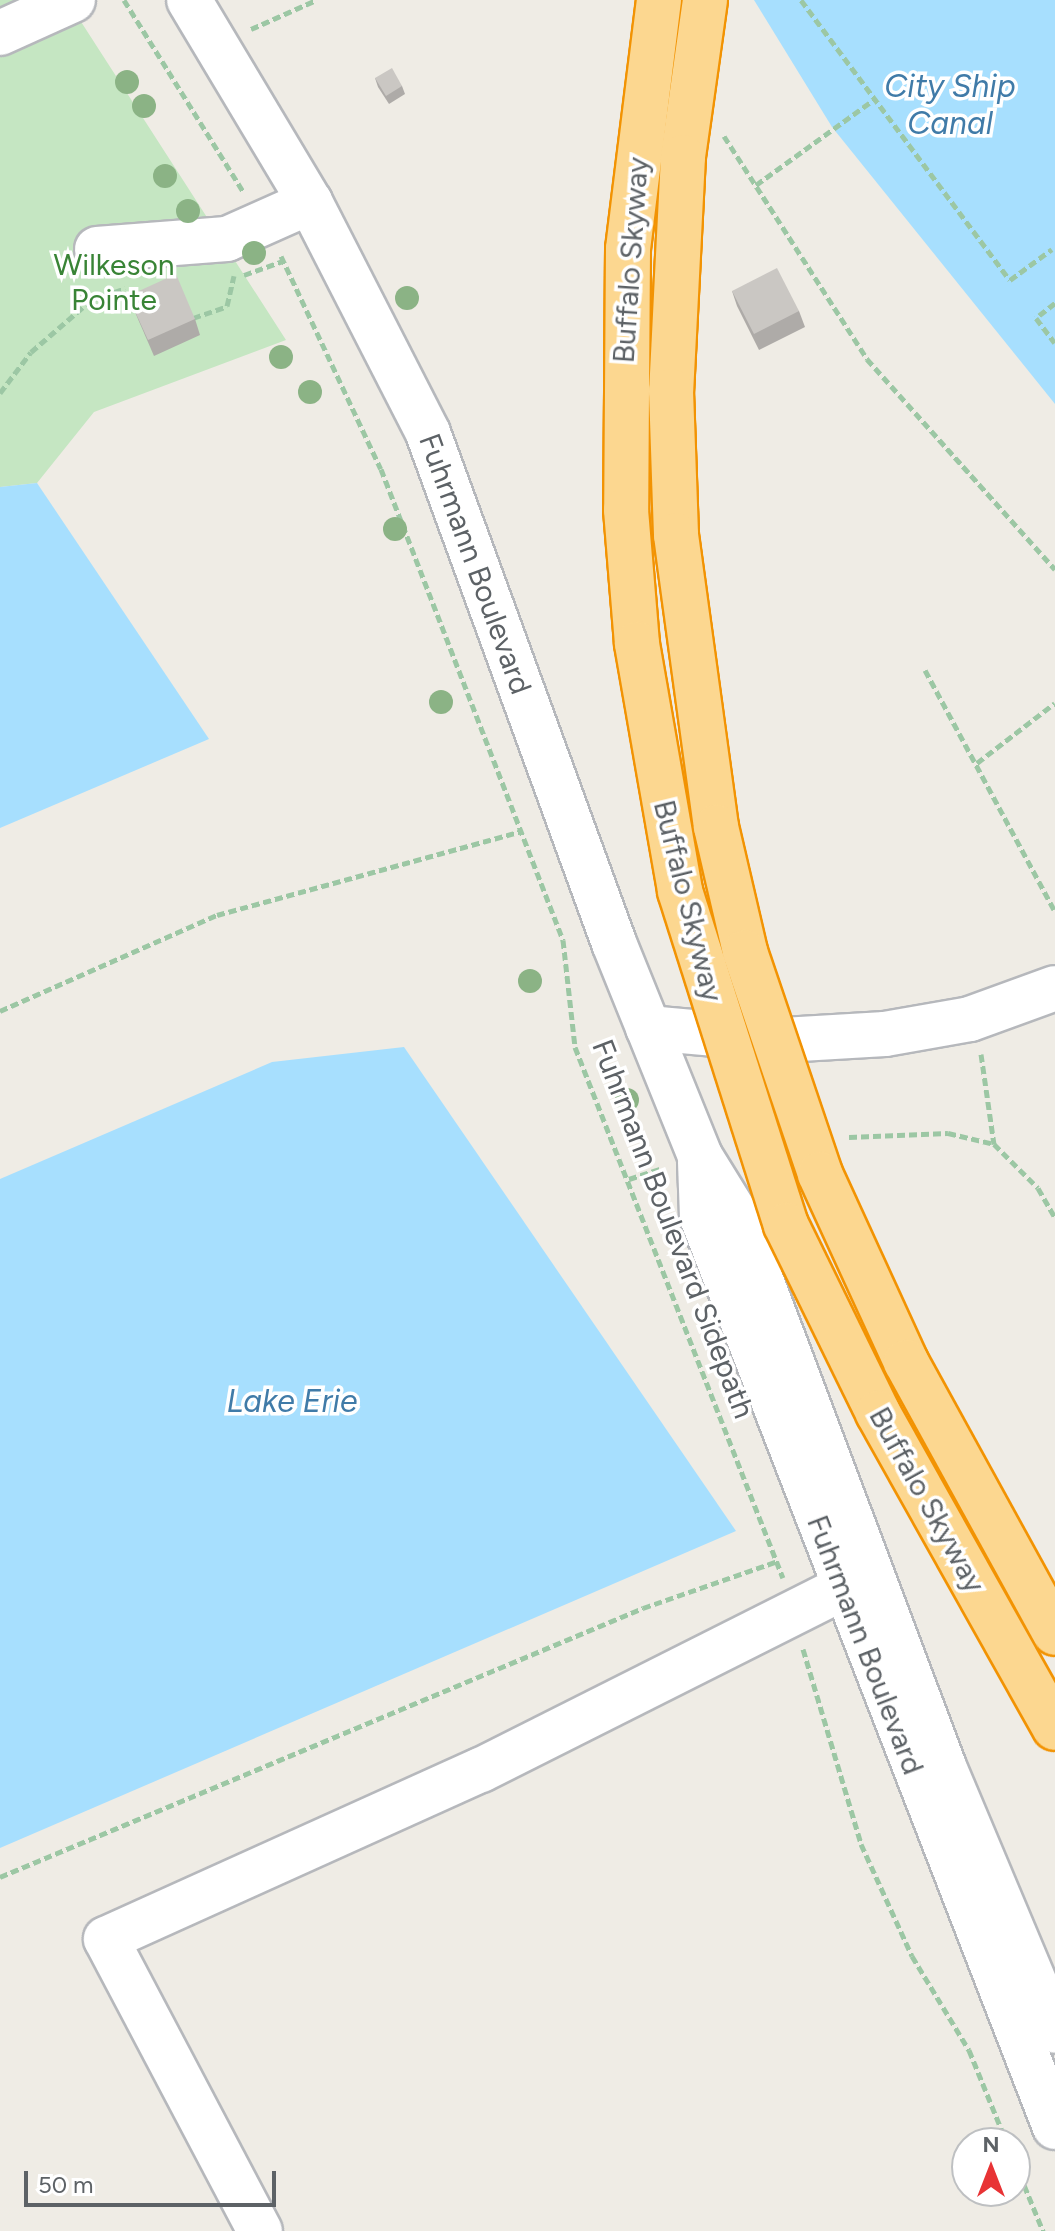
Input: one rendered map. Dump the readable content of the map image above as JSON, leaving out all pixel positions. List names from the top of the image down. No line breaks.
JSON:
{"streets":{"highway":["Buffalo Skyway"],"street":["Fuhrmann Boulevard"],"path":["Fuhrmann Boulevard Sidepath"]},"water":["City Ship Canal","Lake Erie"],"parks":["Wilkeson Pointe"],"scale_bar":"50 m","north":"top"}
